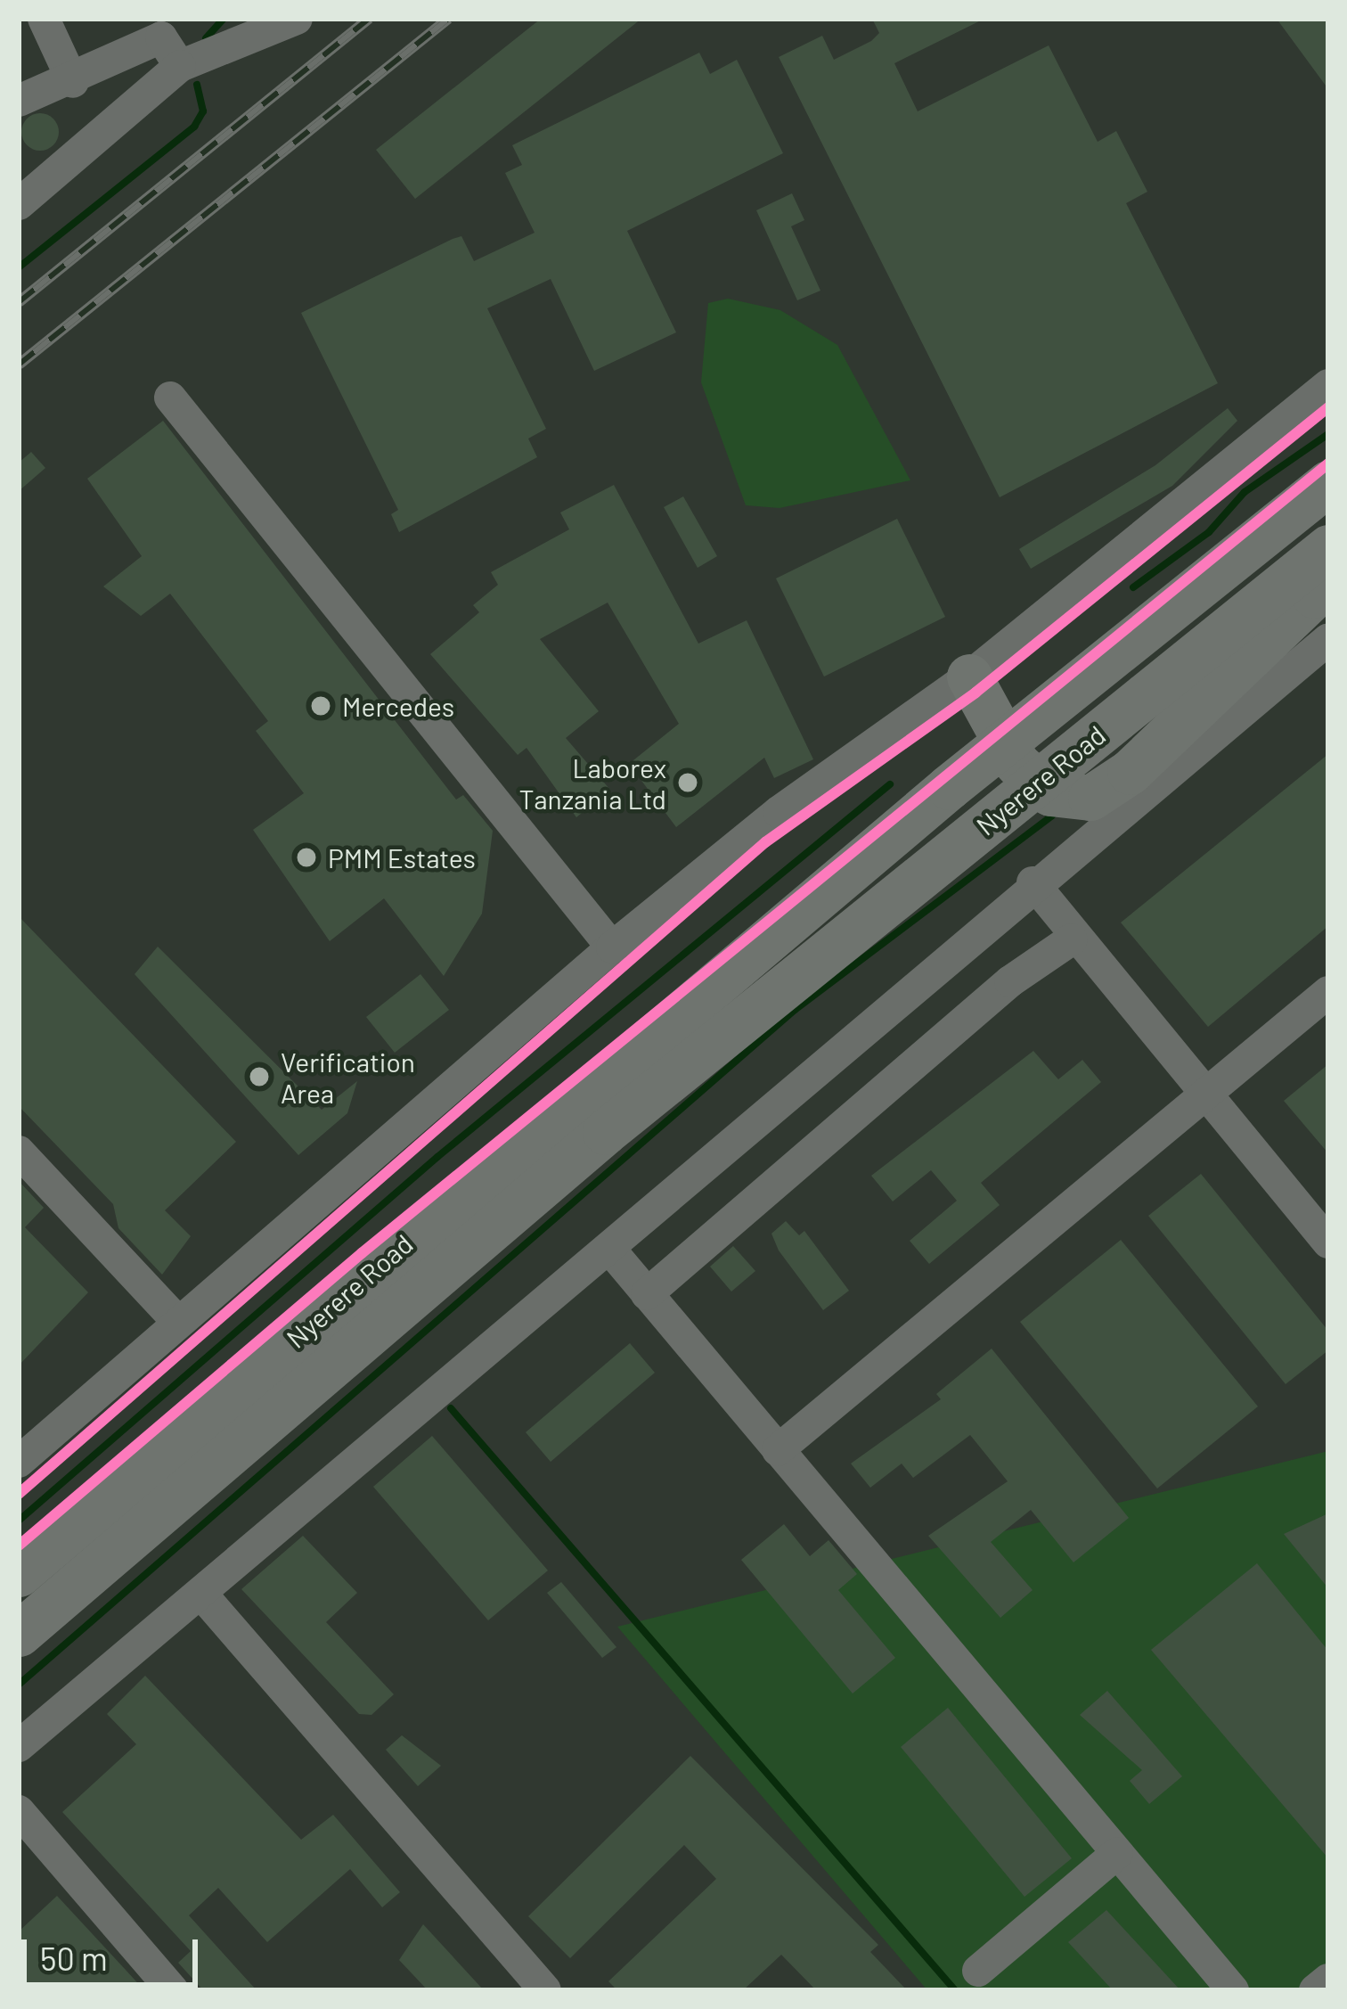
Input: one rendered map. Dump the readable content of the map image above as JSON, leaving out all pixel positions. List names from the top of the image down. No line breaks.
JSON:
{"streets":{"highway":["Nyerere Road"]},"places":["Mercedes","Laborex Tanzania Ltd","PMM Estates","Verification Area"],"scale_bar":"50 m"}
